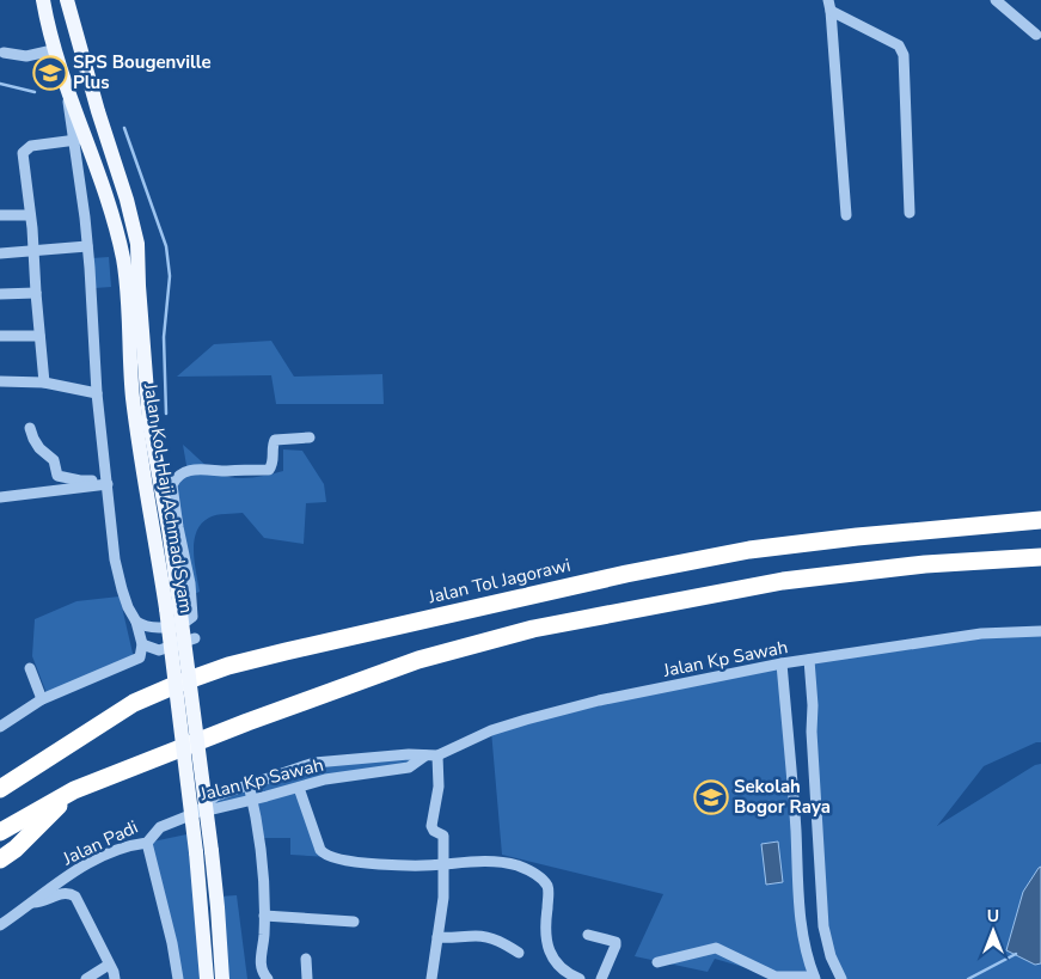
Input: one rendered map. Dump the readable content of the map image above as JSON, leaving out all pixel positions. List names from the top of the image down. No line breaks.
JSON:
{"streets":{"highway":["Jalan Tol Jagorawi"],"main road":["Jalan Kol. Haji Achmad Syam"],"street":["Jalan Kp Sawah","Jalan Padi"]},"crossings":[["Jalan Kp Sawah","Jalan Padi"]],"places":{"school or university":["SPS Bougenville Plus","Sekolah Bogor Raya"]},"north":"top"}
